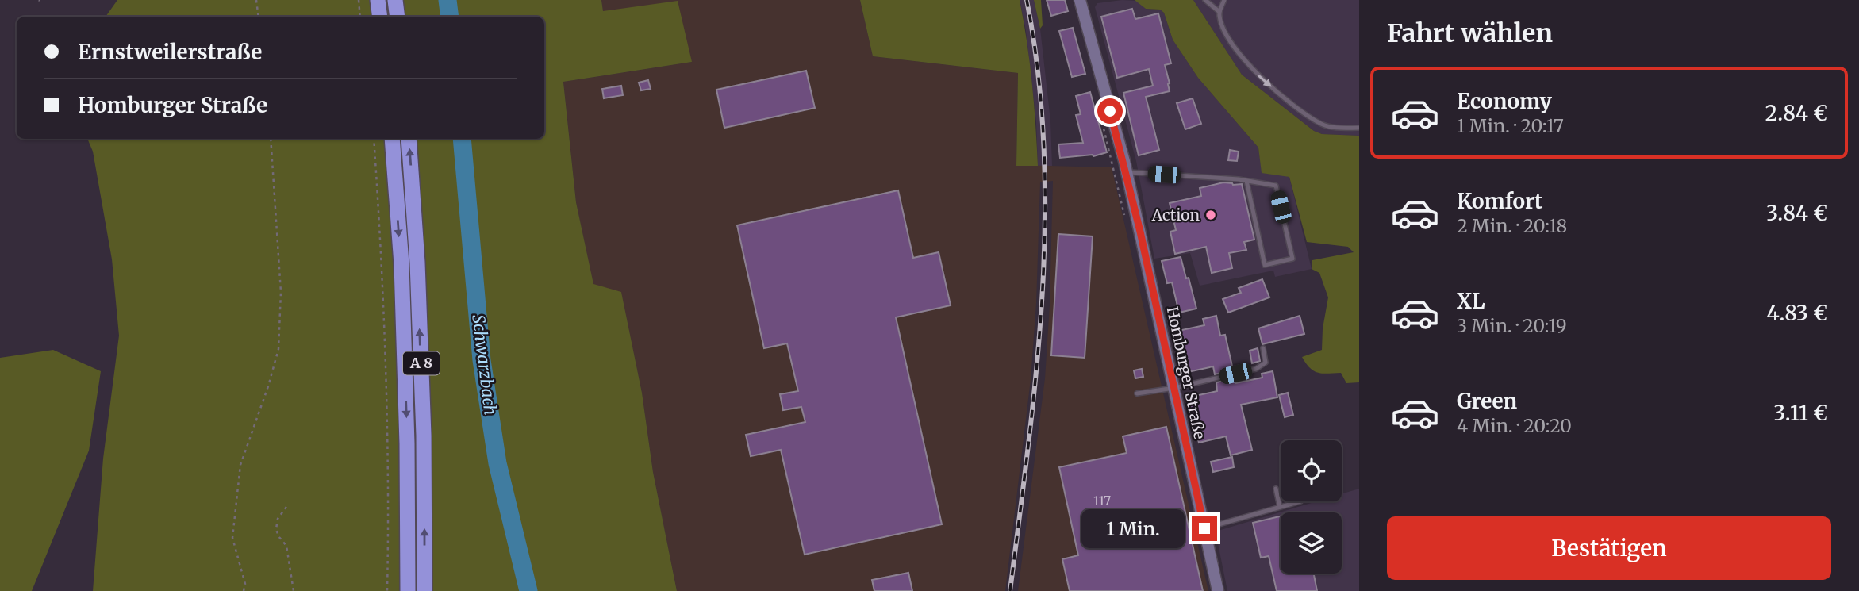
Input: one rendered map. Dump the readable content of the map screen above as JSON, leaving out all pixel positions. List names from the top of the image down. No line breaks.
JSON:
{"streets":{"highway":["A 8"],"main road":["Homburger Straße"]},"water":["Schwarzbach"],"places":["Action"],"house_numbers":["117"],"page":{"heading":"Fahrt wählen","banner":["Ernstweilerstraße","Homburger Straße"],"list":[{"name":"Economy","note":"1 Min. · 20:17","value":"2.84 €"},{"name":"Komfort","note":"2 Min. · 20:18","value":"3.84 €"},{"name":"XL","note":"3 Min. · 20:19","value":"4.83 €"},{"name":"Green","note":"4 Min. · 20:20","value":"3.11 €"}],"buttons":"Bestätigen","bubble":"1 Min."}}
